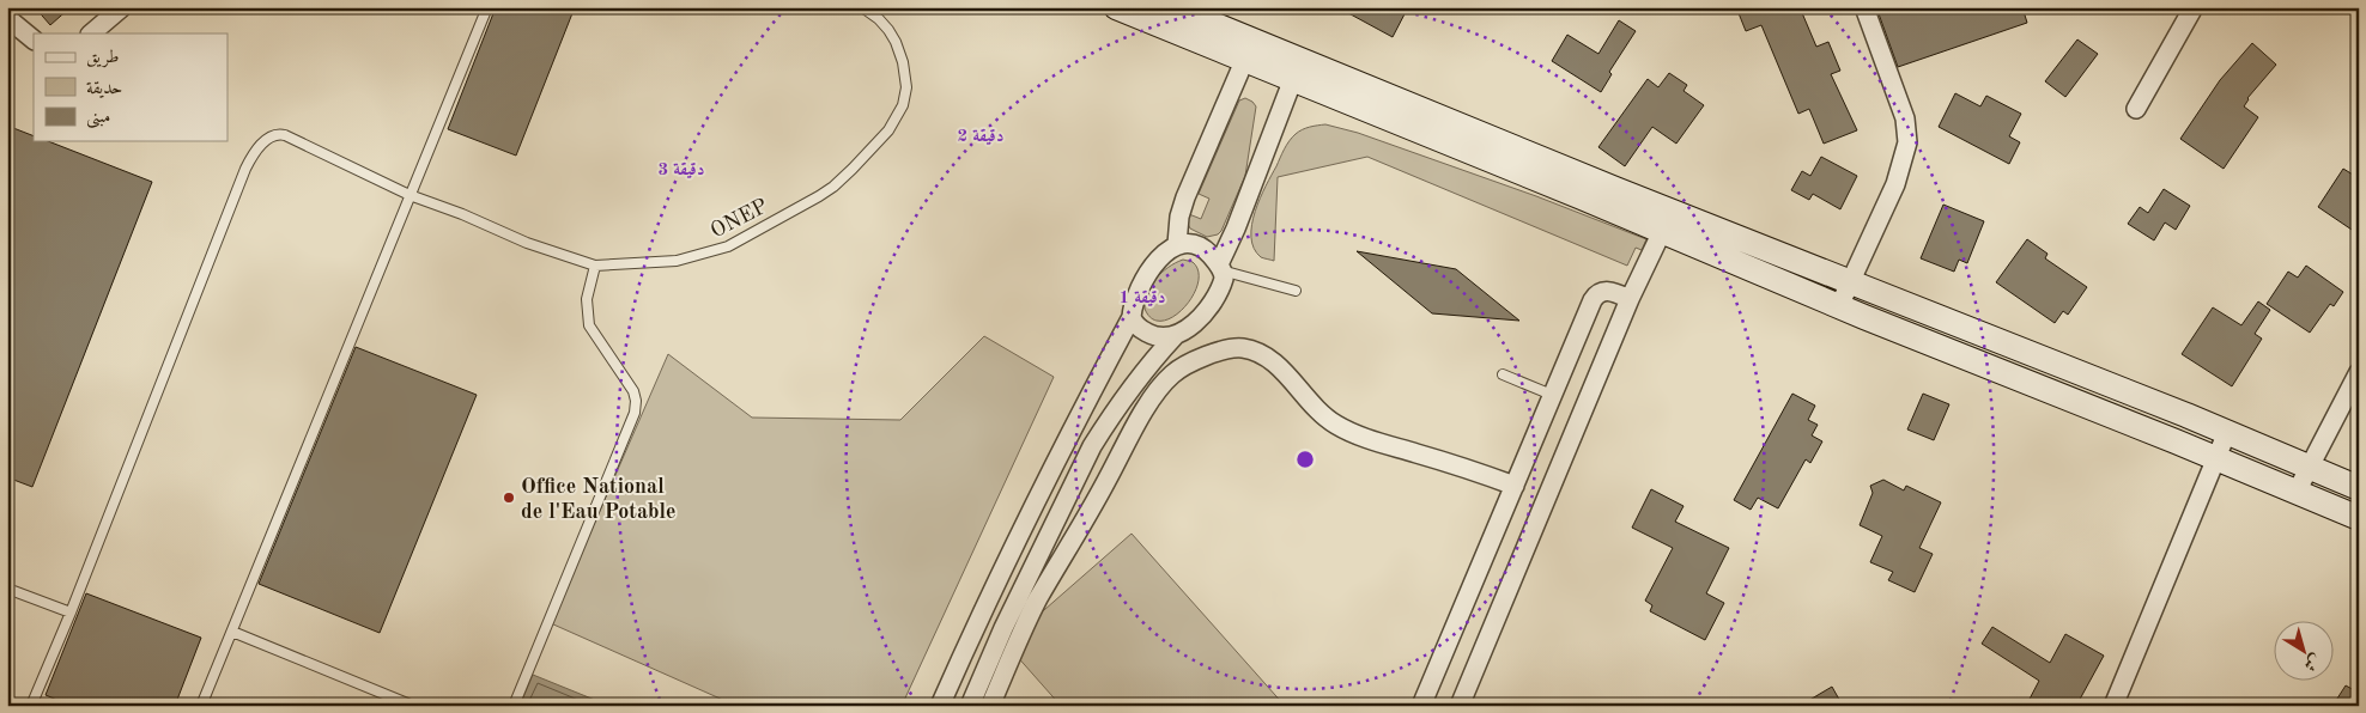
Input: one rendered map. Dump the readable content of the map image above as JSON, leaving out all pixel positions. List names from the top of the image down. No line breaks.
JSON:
{"streets":{"lane":["ONEP"]},"places":["Office National de l'Eau Potable"],"legend":["طريق","حديقة","مبنى"],"north":"bottom right","rings":["2 دقيقة","3 دقيقة","1 دقيقة"]}
